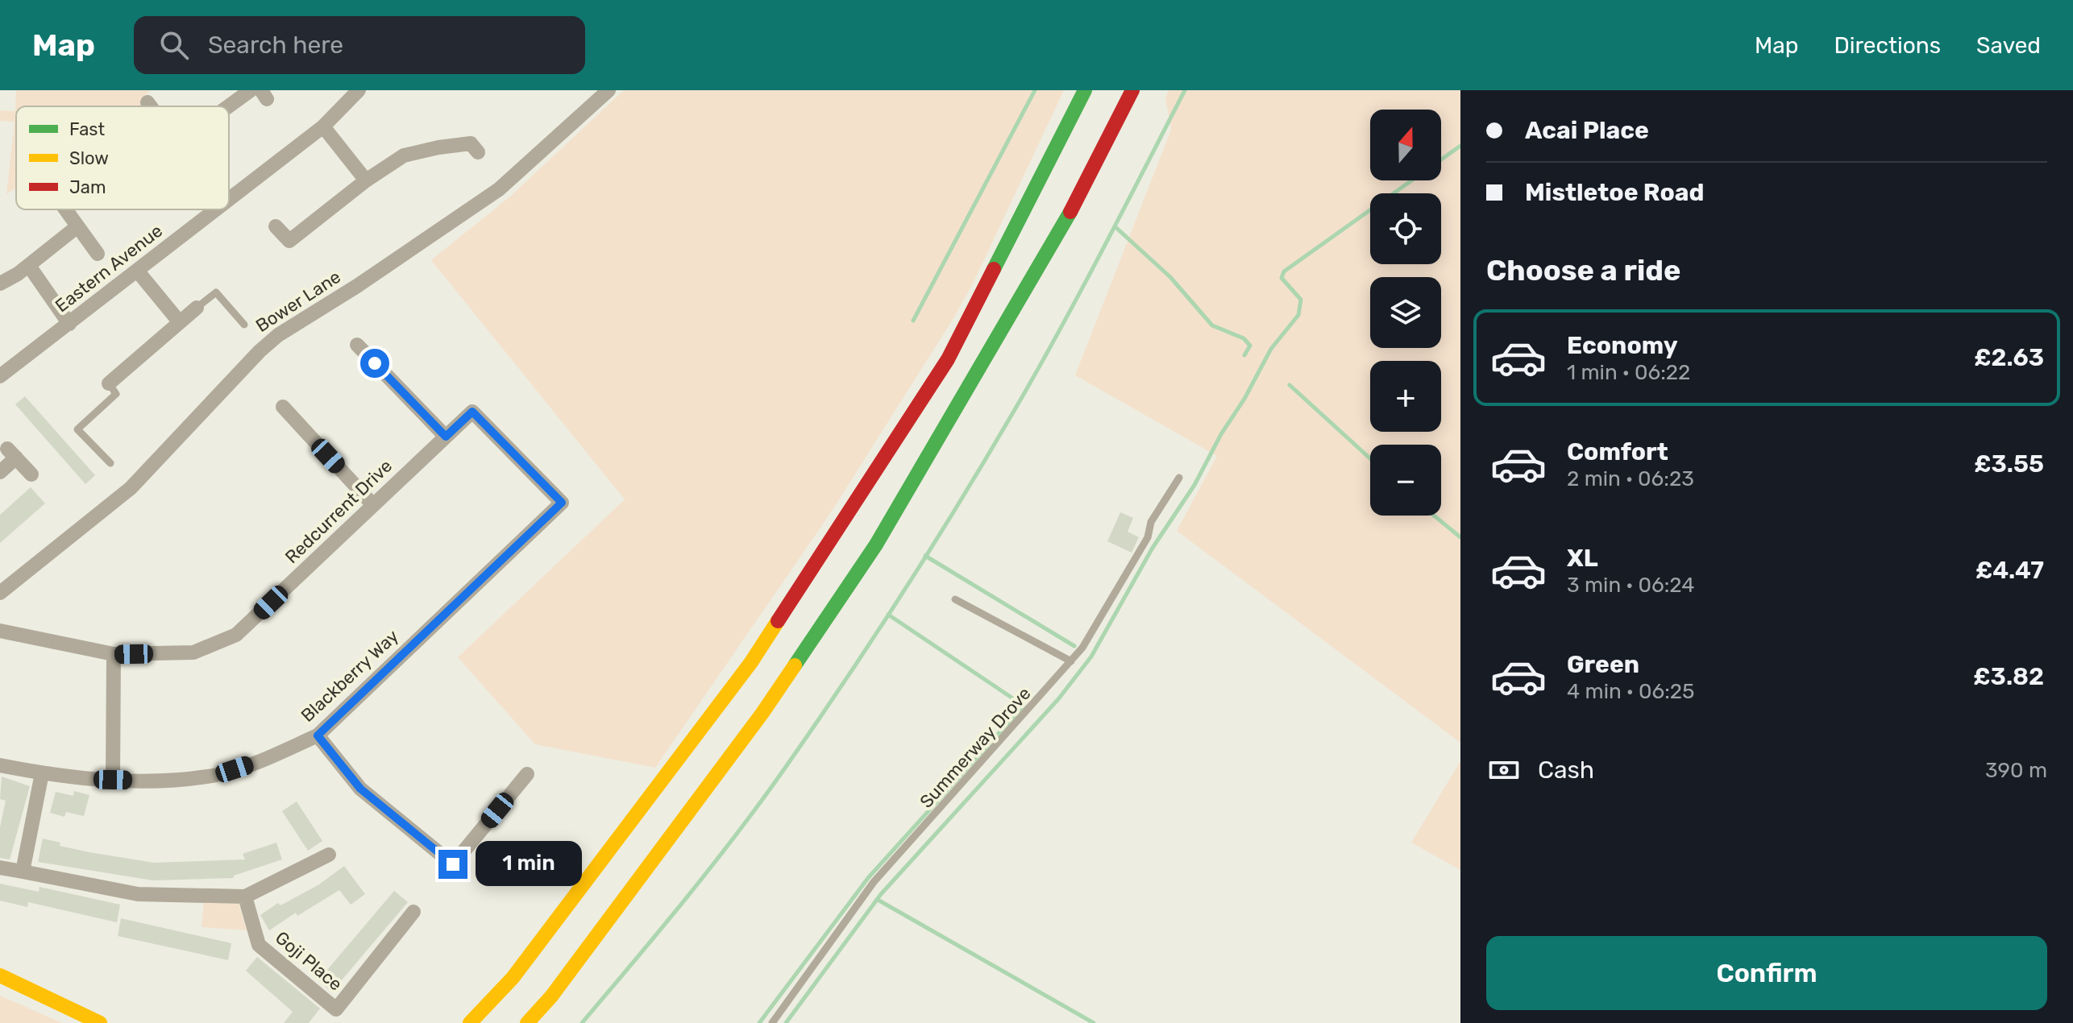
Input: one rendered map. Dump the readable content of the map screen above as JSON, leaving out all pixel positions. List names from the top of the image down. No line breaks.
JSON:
{"streets":{"street":["Eastern Avenue","Bower Lane","Redcurrent Drive","Blackberry Way","Goji Place"],"lane":["Summerway Drove"]},"crossings":[["Redcurrent Drive","Blackberry Way"]],"legend":["Fast","Slow","Jam"],"north":"top","page":{"header":"Map","search":"Search here","nav":["Map","Directions","Saved"],"banner":["Acai Place","Mistletoe Road"],"map_buttons":["+","−"],"heading":"Choose a ride","list":[{"name":"Economy","note":"1 min · 06:22","value":"£2.63"},{"name":"Comfort","note":"2 min · 06:23","value":"£3.55"},{"name":"XL","note":"3 min · 06:24","value":"£4.47"},{"name":"Green","note":"4 min · 06:25","value":"£3.82"}],"pay":["Cash","390 m"],"bubble":"1 min","buttons":"Confirm"}}
